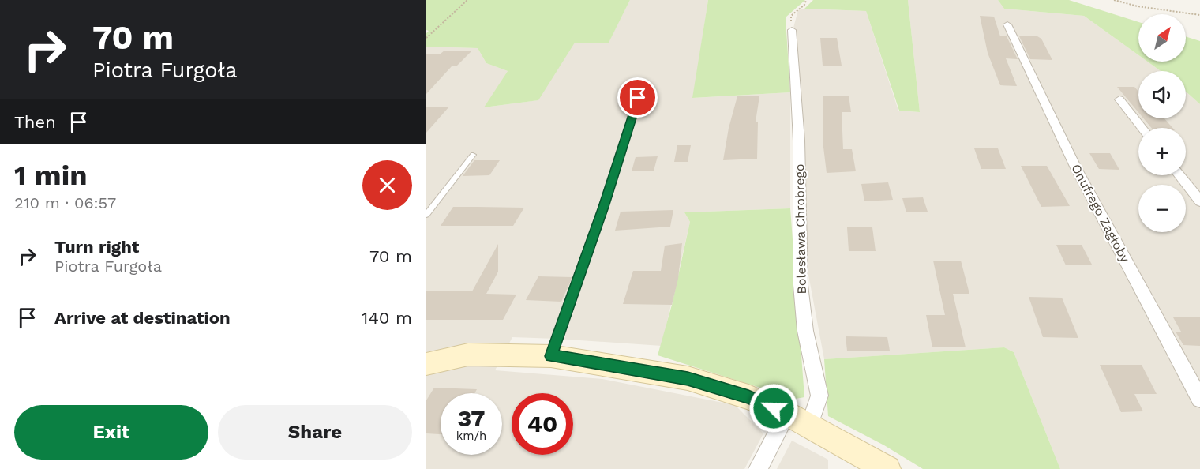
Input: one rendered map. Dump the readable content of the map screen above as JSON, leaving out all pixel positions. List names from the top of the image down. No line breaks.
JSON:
{"streets":{"street":["Onufrego Zagłoby","Bolesława Chrobrego"]},"north":"top right","page":{"turn":["70 m","Piotra Furgoła"],"map_buttons":["+","−"],"then":"Then","heading":["1 min","210 m · 06:57"],"list":[{"name":"Turn right","note":"Piotra Furgoła","value":"70 m"},{"name":"Arrive at destination","value":"140 m"}],"speed":"37 km/h","limit":"40","buttons":["Exit","Share"]}}
